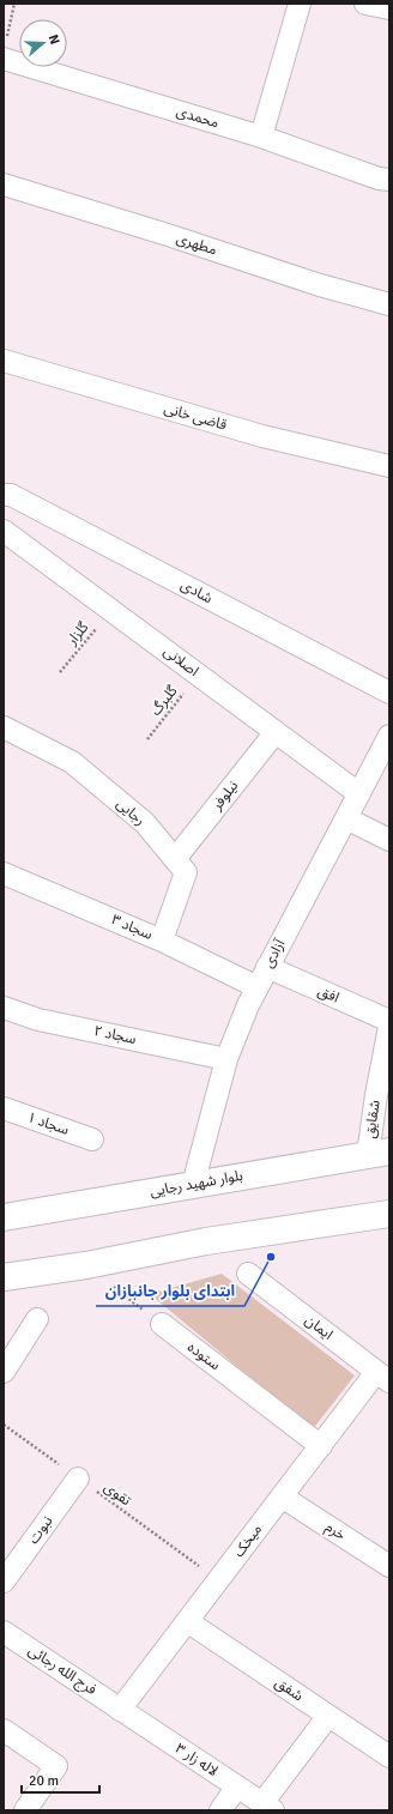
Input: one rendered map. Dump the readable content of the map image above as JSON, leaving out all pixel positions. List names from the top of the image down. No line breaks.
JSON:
{"streets":{"highway":["بلوار شهید رجایی"],"street":["محمدی","مطهری","قاضی خانی","شادی","اصلانی","نیلوفر","رجایی","سجاد ۳","آزادی","افق","سجاد ۲","شقایق","سجاد ۱","ایمان","ستوده","نبوت","خرم","میخک","فرج الله رجائی","شفق","لاله زار ۳"],"path":["گلزار","گلبرگ","تقوی"]},"crossings":[["گلزار","اصلانی"],["اصلانی","گلبرگ"],["اصلانی","نیلوفر"],["اصلانی","آزادی"],["نیلوفر","رجایی"],["رجایی","سجاد ۳"],["سجاد ۳","آزادی"],["آزادی","افق"],["آزادی","سجاد ۲"],["آزادی","بلوار شهید رجایی"],["شقایق","بلوار شهید رجایی"],["ایمان","میخک"],["ستوده","میخک"],["تقوی","نبوت"],["تقوی","میخک"],["خرم","میخک"],["میخک","فرج الله رجائی"],["میخک","شفق"],["میخک","لاله زار ۳"],["فرج الله رجائی","لاله زار ۳"]],"places":["ابتدای بلوار جانبازان"],"scale_bar":"20 m","north":"right"}
